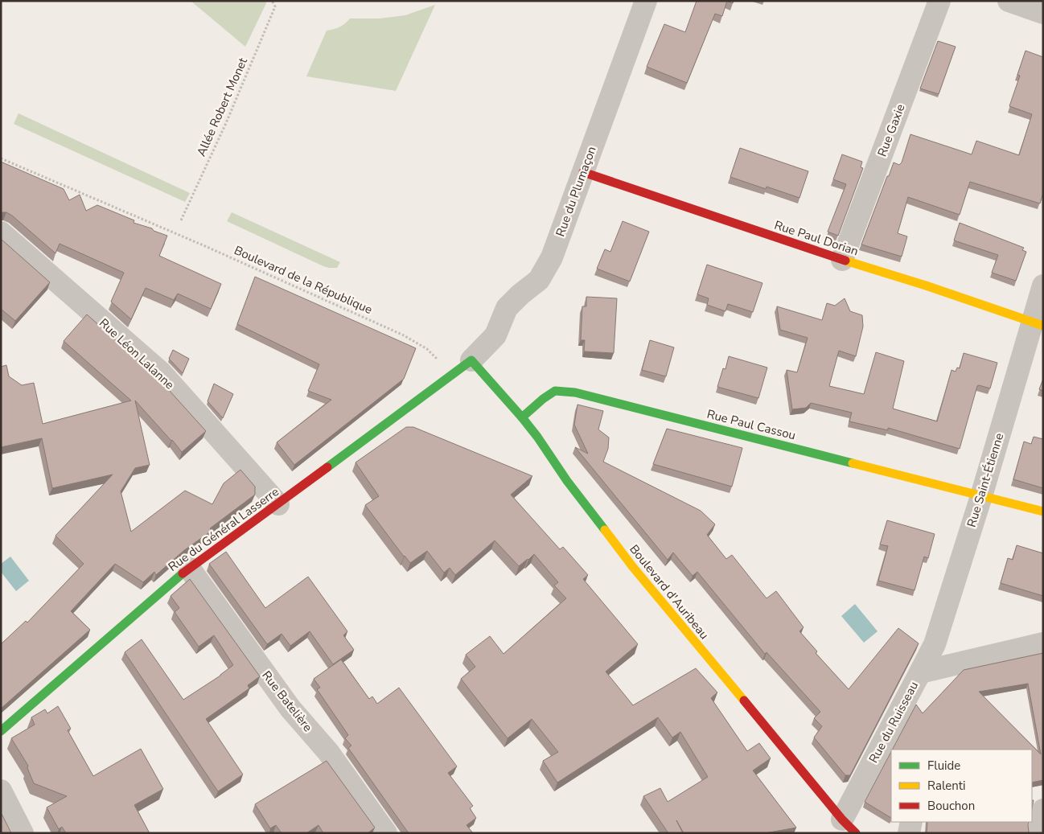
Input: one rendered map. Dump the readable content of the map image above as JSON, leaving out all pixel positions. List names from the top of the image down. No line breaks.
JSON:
{"streets":{"street":["Rue Gaxie","Rue du Plumaçon","Rue Paul Dorian","Rue Léon Lalanne","Rue Paul Cassou","Rue Saint-Étienne","Rue du Général Lasserre","Boulevard d'Auribeau","Rue Batelière","Rue du Ruisseau"],"path":["Allée Robert Monet","Boulevard de la République"]},"crossings":[["Rue Gaxie","Rue Paul Dorian"],["Rue du Plumaçon","Rue Paul Dorian"],["Rue du Plumaçon","Rue du Général Lasserre"],["Rue du Plumaçon","Boulevard d'Auribeau"],["Rue Paul Dorian","Rue Saint-Étienne"],["Boulevard de la République","Rue du Général Lasserre"],["Rue Léon Lalanne","Rue du Général Lasserre"],["Rue Paul Cassou","Rue Saint-Étienne"],["Rue Paul Cassou","Boulevard d'Auribeau"],["Rue Saint-Étienne","Rue du Ruisseau"],["Rue du Général Lasserre","Boulevard d'Auribeau"],["Rue du Général Lasserre","Rue Batelière"],["Boulevard d'Auribeau","Rue du Ruisseau"]],"legend":["Fluide","Ralenti","Bouchon"]}
